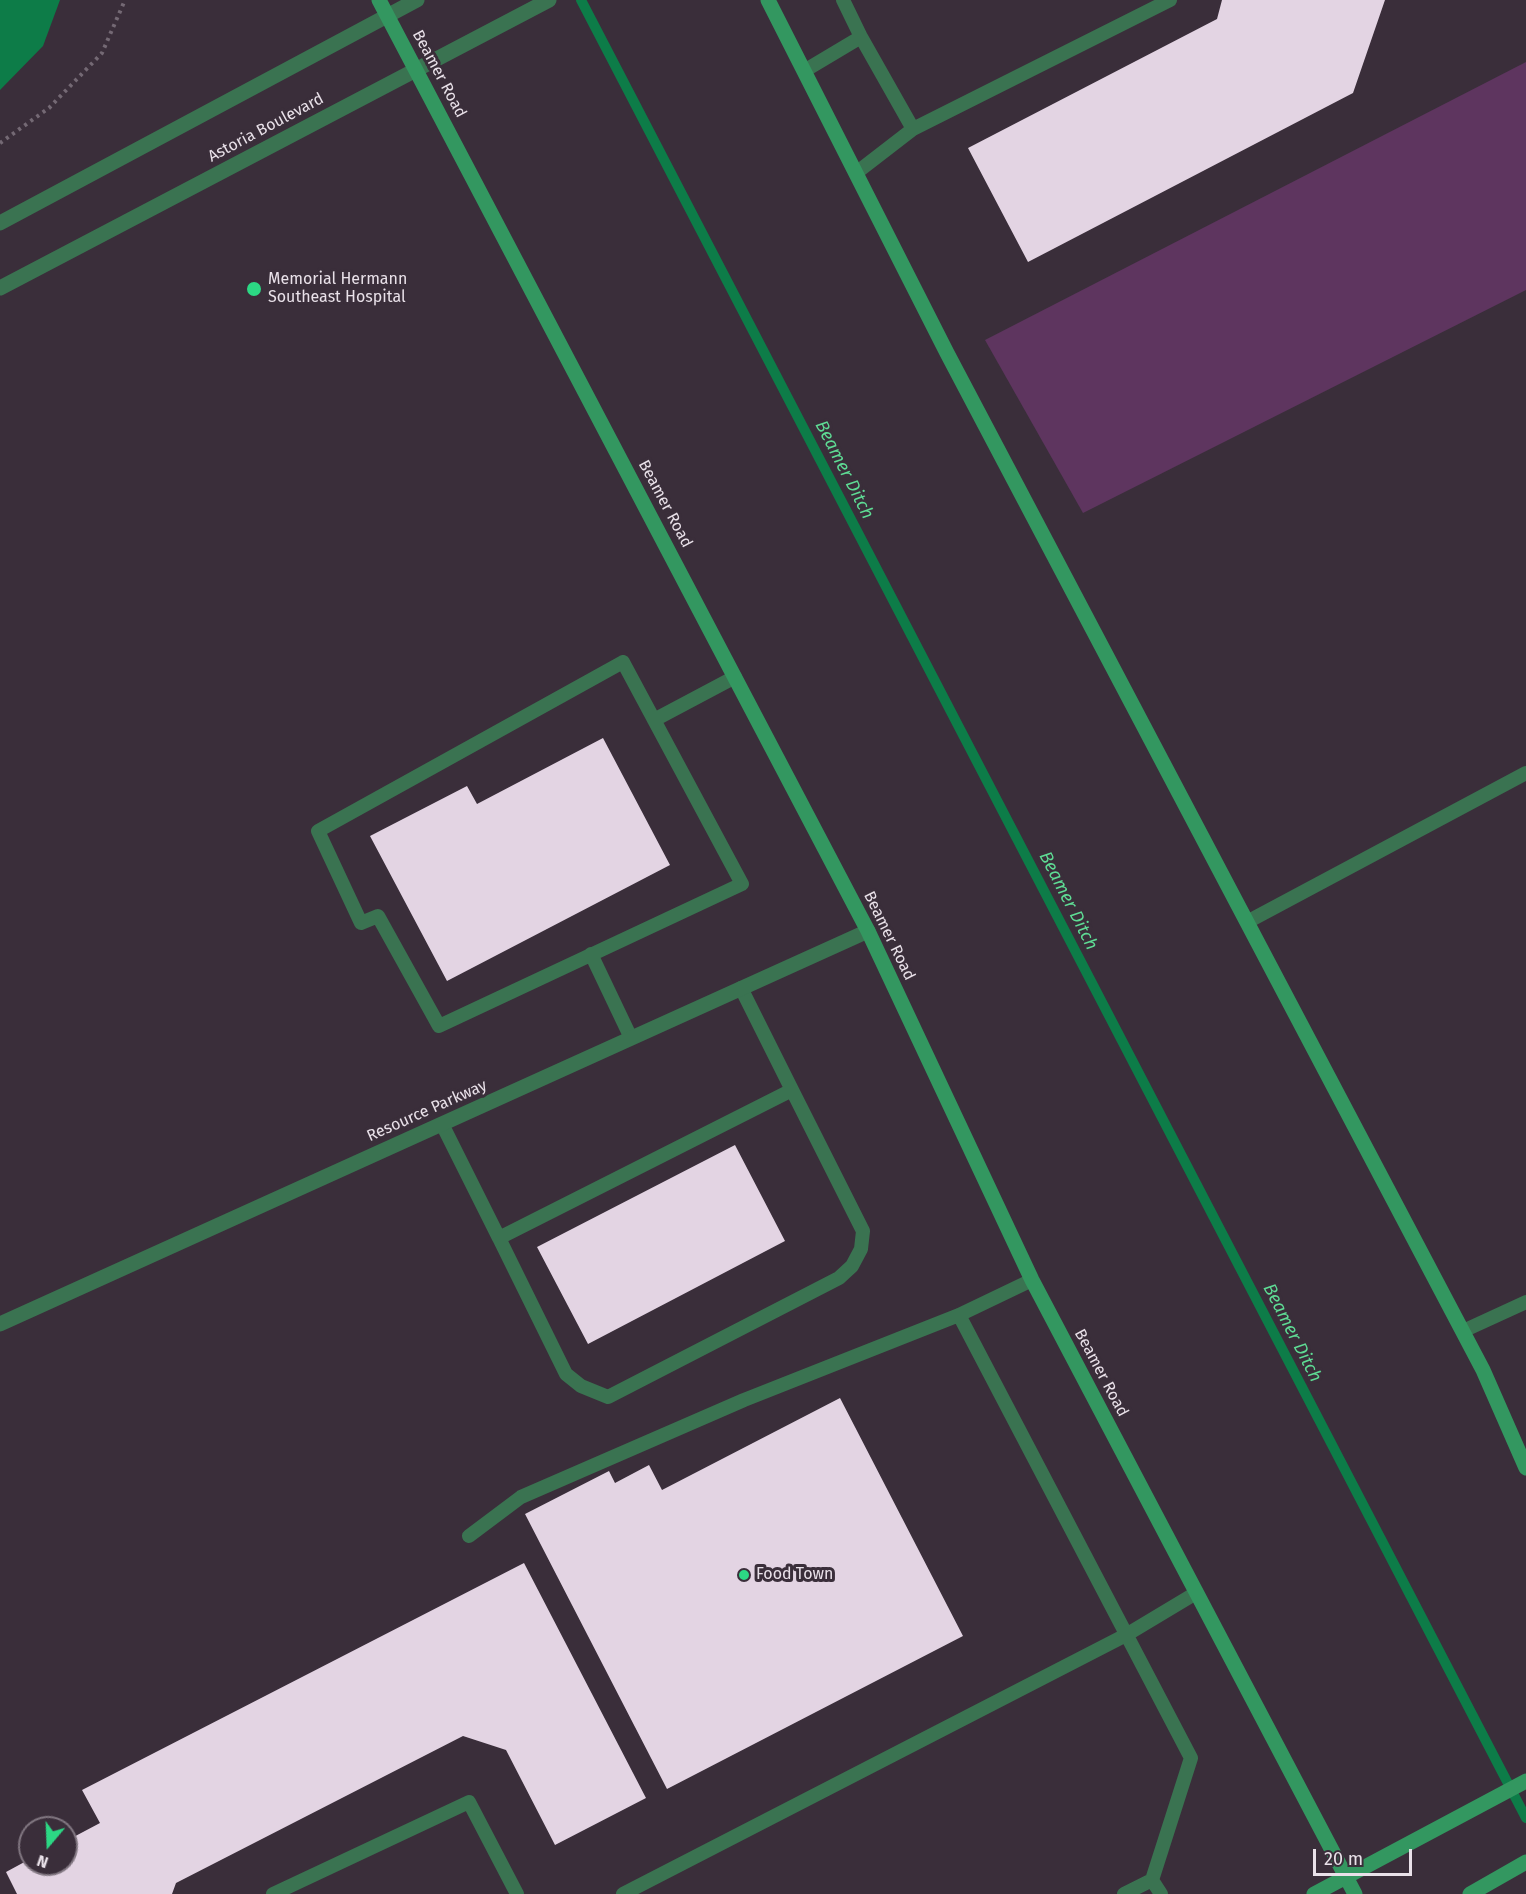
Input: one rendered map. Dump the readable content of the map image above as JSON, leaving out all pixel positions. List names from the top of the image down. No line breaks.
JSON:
{"streets":{"main road":["Beamer Road"],"street":["Astoria Boulevard","Resource Parkway"]},"crossings":[["Beamer Road","Astoria Boulevard"],["Beamer Road","Resource Parkway"]],"water":["Beamer Ditch"],"places":["Memorial Hermann Southeast Hospital","Food Town"],"scale_bar":"20 m","north":"bottom"}
